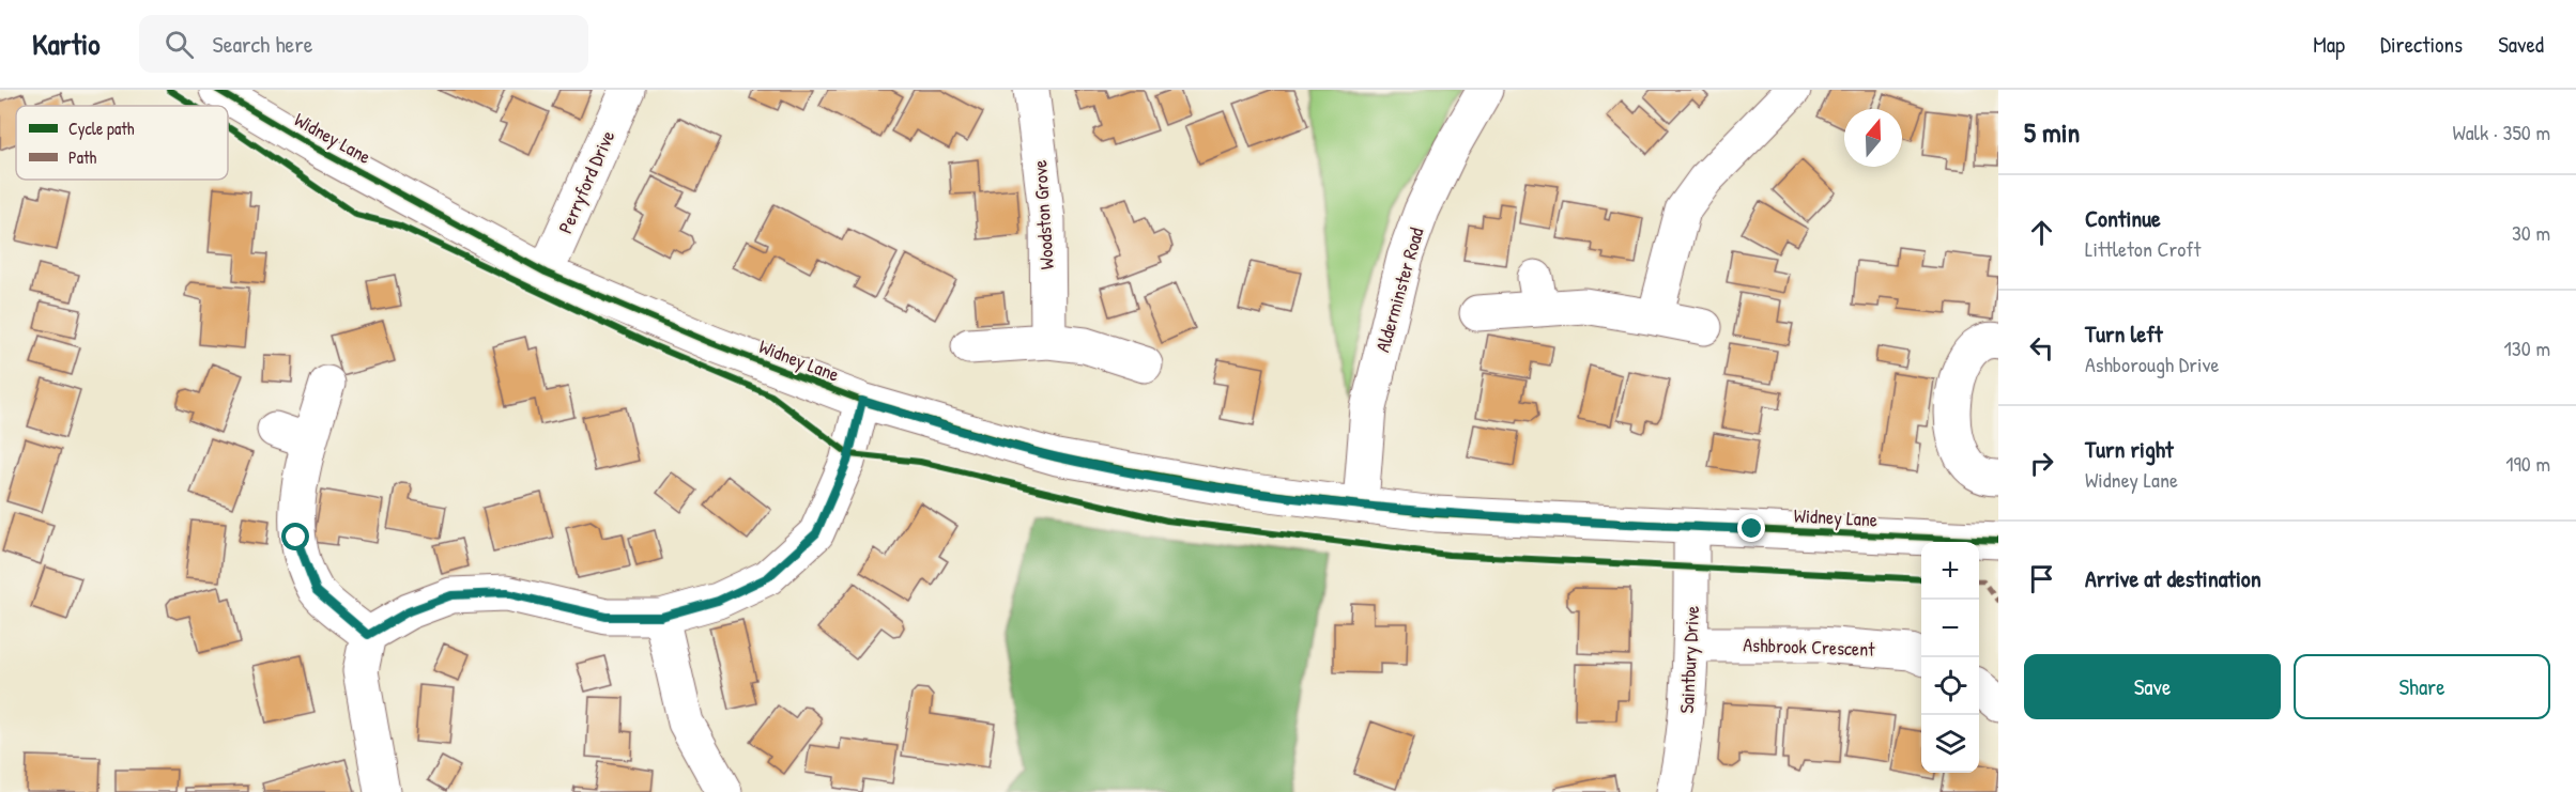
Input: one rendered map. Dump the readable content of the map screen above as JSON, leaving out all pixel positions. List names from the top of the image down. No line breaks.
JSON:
{"streets":{"street":["Widney Lane","Perryford Drive","Woodston Grove","Alderminster Road","Ashbrook Crescent","Saintbury Drive"]},"crossings":[["Widney Lane","Perryford Drive"],["Widney Lane","Alderminster Road"],["Widney Lane","Saintbury Drive"],["Ashbrook Crescent","Saintbury Drive"]],"legend":["Cycle path","Path"],"north":"top","page":{"header":"Kartio","search":"Search here","nav":["Map","Directions","Saved"],"heading":["5 min","Walk · 350 m"],"list":[["Continue","Littleton Croft","30 m"],["Turn left","Ashborough Drive","130 m"],["Turn right","Widney Lane","190 m"],"Arrive at destination"],"map_buttons":["+","−"],"buttons":["Save","Share"]}}
